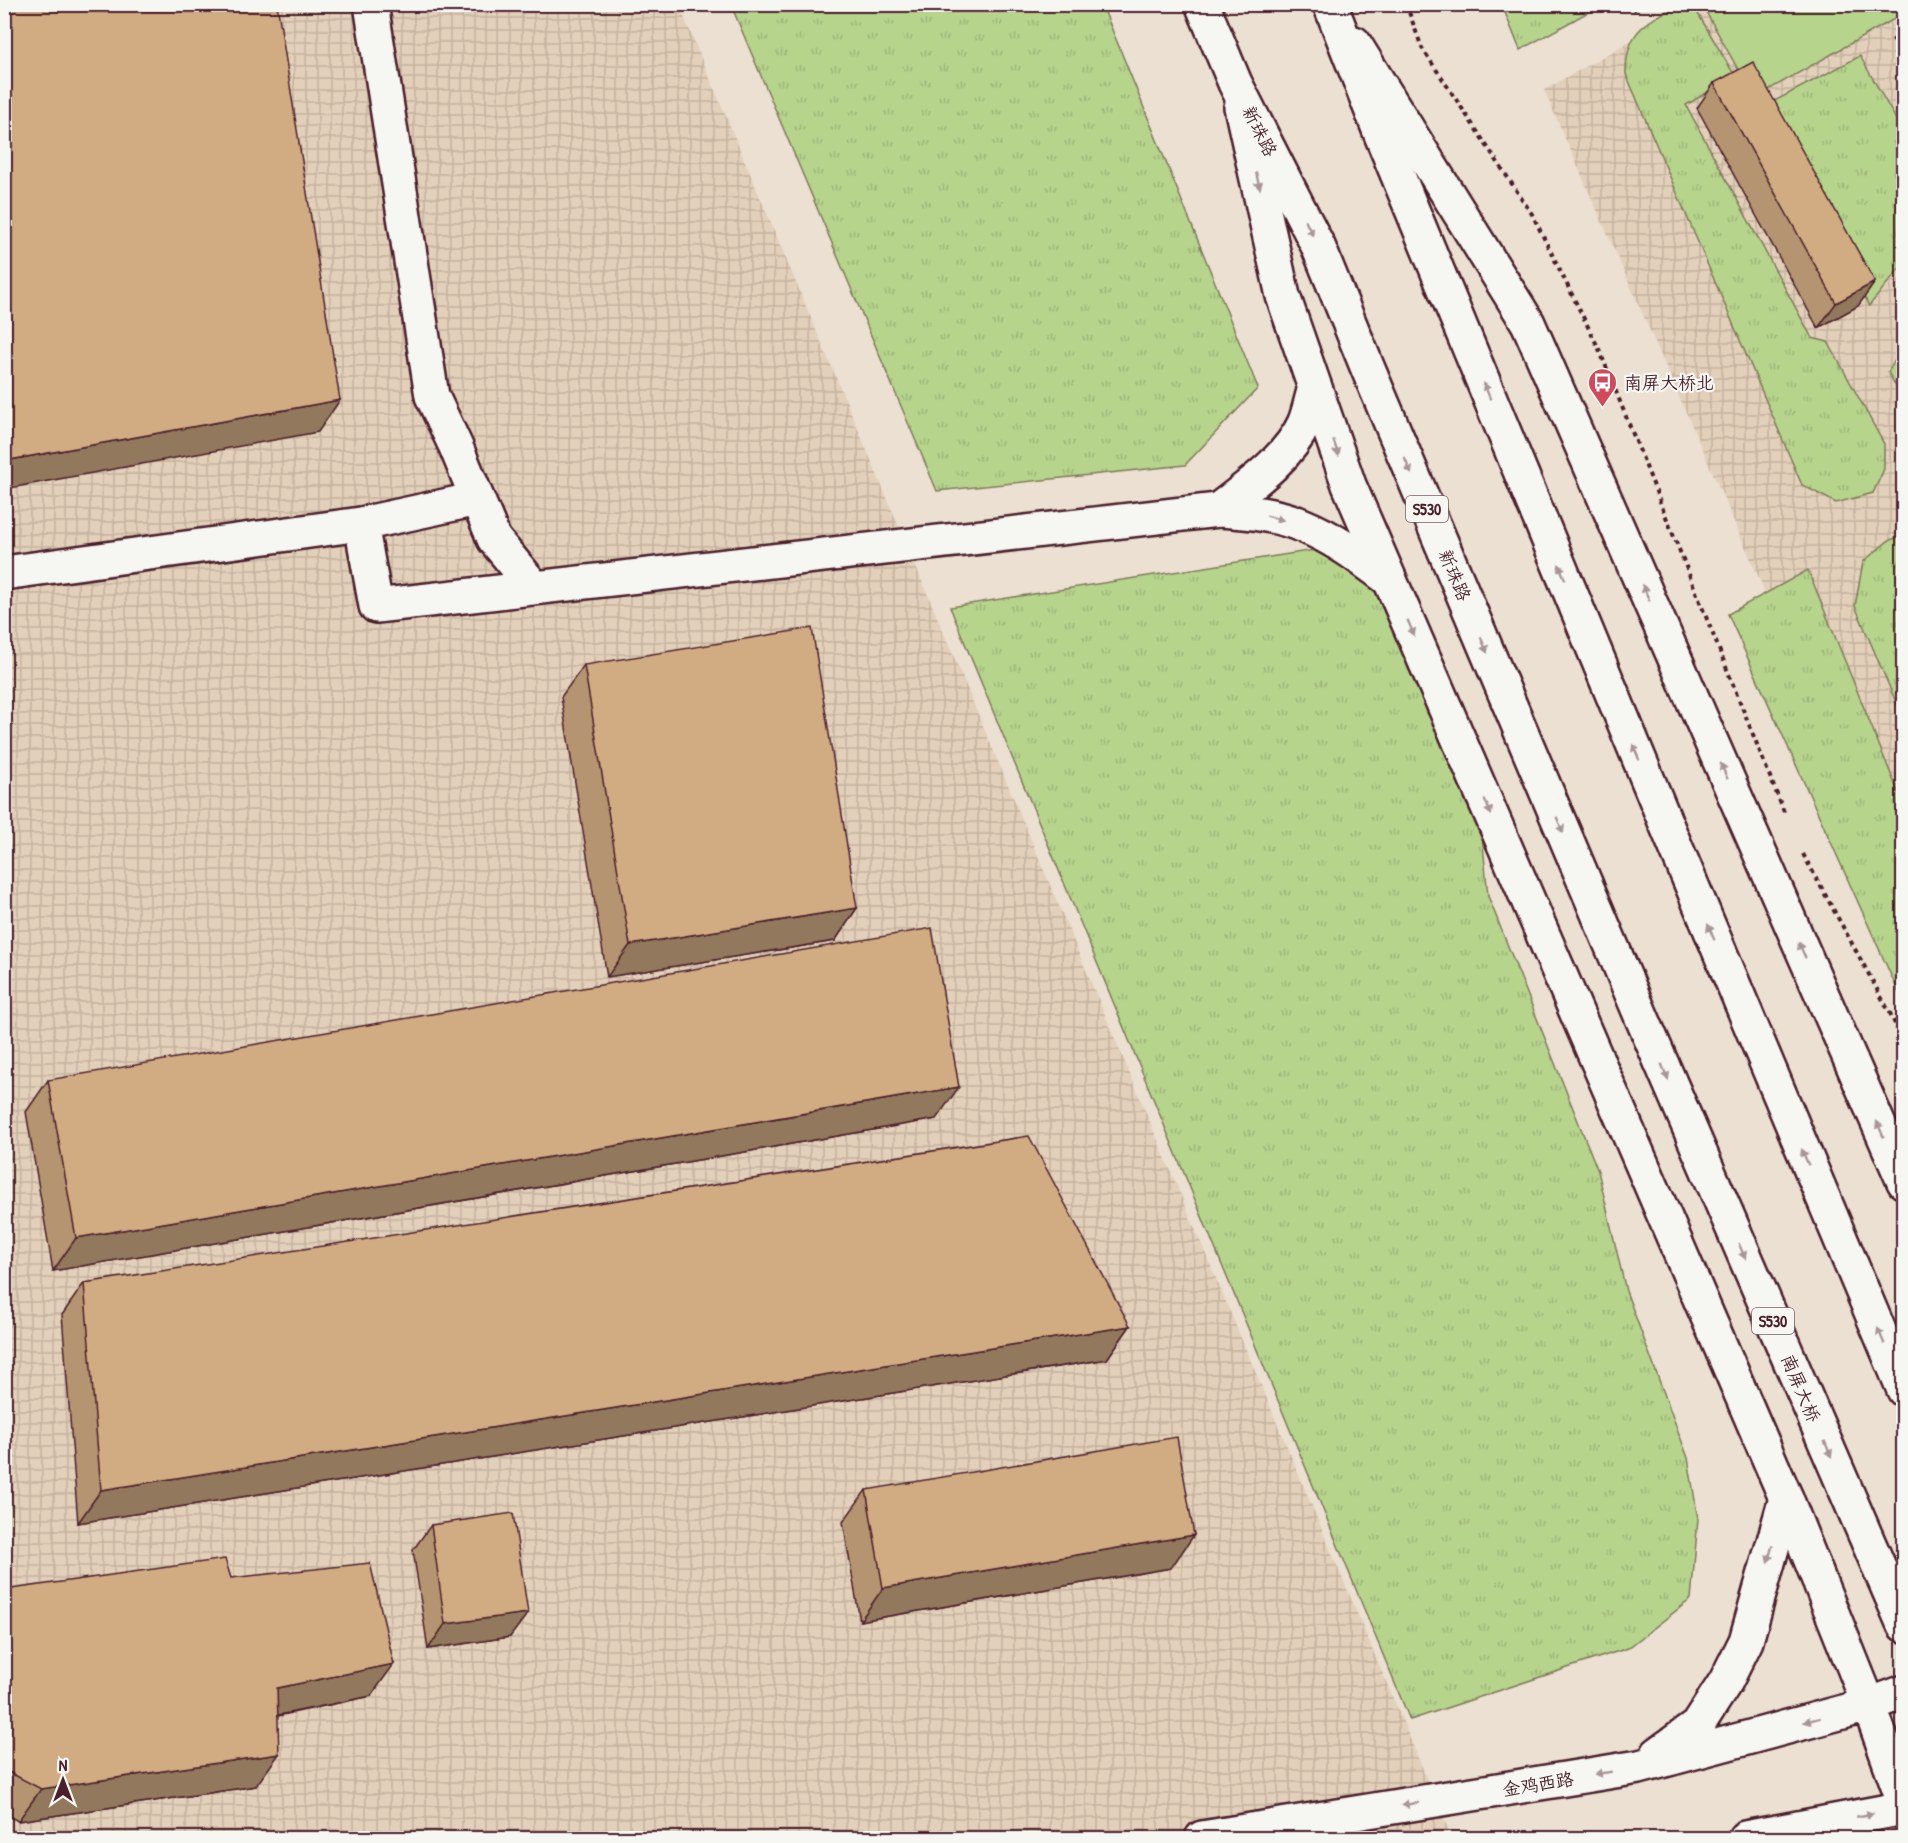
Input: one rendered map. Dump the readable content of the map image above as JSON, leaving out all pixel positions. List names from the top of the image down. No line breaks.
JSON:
{"streets":{"main road":["新珠路","S530","南屏大桥","金鸡西路"]},"crossings":[["新珠路","南屏大桥"]],"one_way":["金鸡西路"],"places":{"bus stop":["南屏大桥北"]},"north":"top"}
